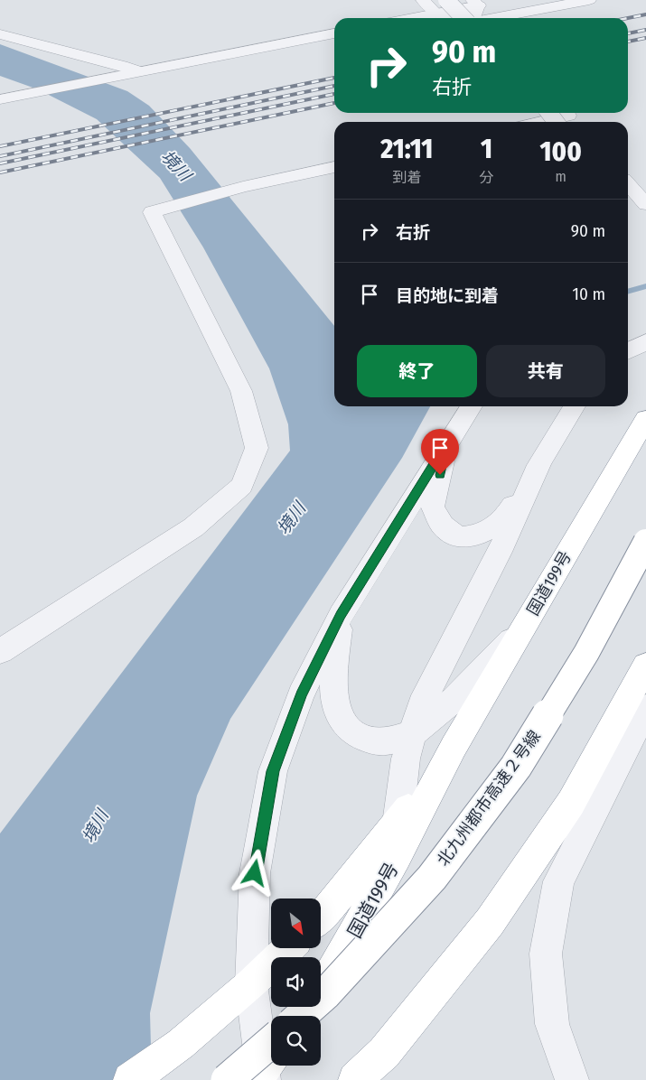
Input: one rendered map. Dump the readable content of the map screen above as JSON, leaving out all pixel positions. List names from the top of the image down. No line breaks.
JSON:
{"streets":{"highway":["国道199号","北九州都市高速２号線"]},"water":["境川"],"north":"bottom right","page":{"turn":["90 m","右折"],"eta":["21:11","到着","1","分","100","m"],"list":[{"name":"右折","value":"90 m"},{"name":"目的地に到着","value":"10 m"}],"buttons":["終了","共有"]}}
